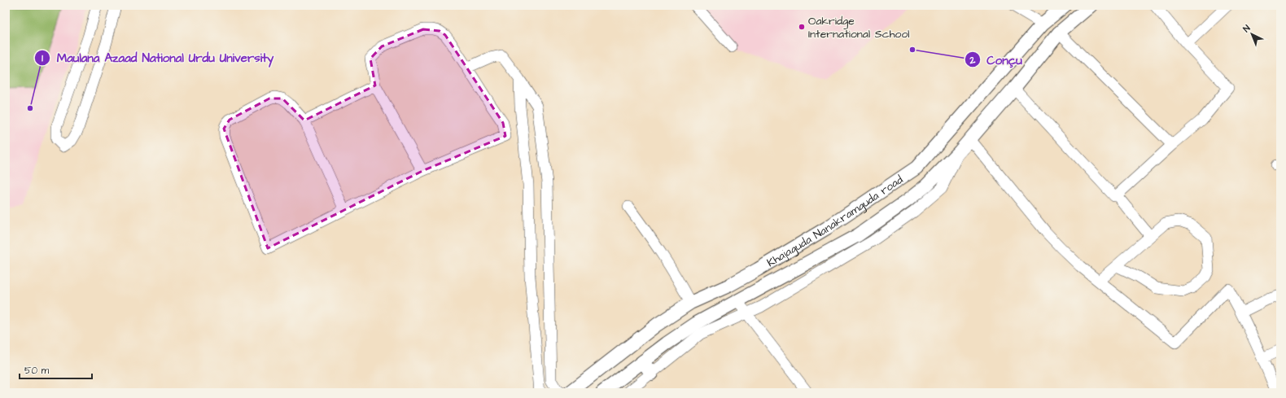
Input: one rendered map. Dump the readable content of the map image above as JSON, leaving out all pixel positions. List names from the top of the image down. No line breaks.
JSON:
{"streets":{"main road":["Khajaguda Nanakramguda road"]},"places":["Oakridge International School","Conçu","Maulana Azaad National Urdu University"],"scale_bar":"50 m","north":"top left"}
